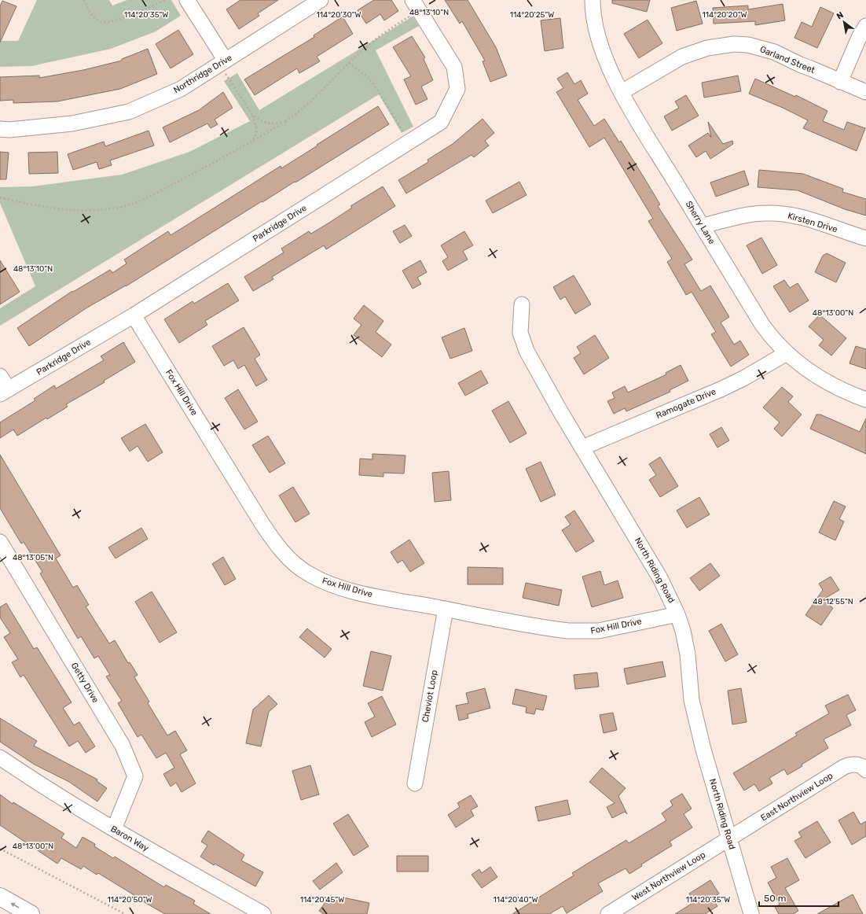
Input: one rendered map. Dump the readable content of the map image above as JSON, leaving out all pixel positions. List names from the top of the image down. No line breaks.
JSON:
{"streets":{"street":["Garland Street","Northridge Drive","Sherry Lane","Kirsten Drive","Parkridge Drive","Fox Hill Drive","Ramogate Drive","North Riding Road","Getty Drive","Cheviot Loop","East Northview Loop","Baron Way","West Northview Loop"]},"crossings":[["Garland Street","Sherry Lane"],["Sherry Lane","Kirsten Drive"],["Sherry Lane","Ramogate Drive"],["Parkridge Drive","Fox Hill Drive"],["Fox Hill Drive","North Riding Road"],["Fox Hill Drive","Cheviot Loop"],["Ramogate Drive","North Riding Road"],["North Riding Road","East Northview Loop"],["North Riding Road","West Northview Loop"],["Getty Drive","Baron Way"],["East Northview Loop","West Northview Loop"]],"scale_bar":"50 m","north":"top left","coordinates":["48°13'10\"N","114°20'30\"W","114°20'35\"W","114°20'25\"W","114°20'20\"W","48°13'00\"N","48°13'05\"N","48°12'55\"N","114°20'50\"W","114°20'45\"W","114°20'40\"W"]}
